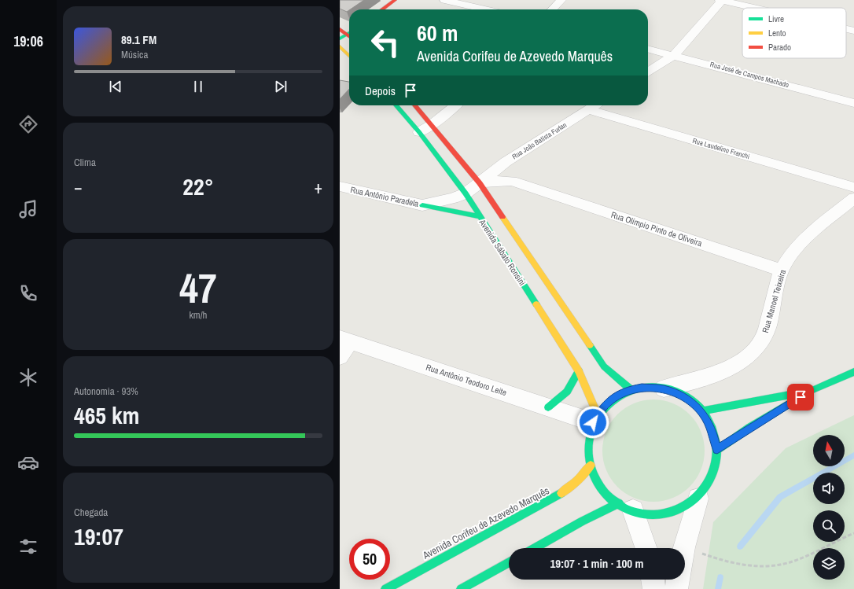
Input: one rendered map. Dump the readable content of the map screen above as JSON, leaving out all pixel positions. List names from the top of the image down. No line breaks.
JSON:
{"streets":{"street":["Rua José de Campos Machado","Rua João Batista Furlan","Rua Laudelino Franchi","Rua Antônio Paradela","Rua Olímpio Pinto de Oliveira","Avenida Sábato Ronsini","Rua Manoel Teixeira","Rua Antônio Teodoro Leite","Avenida Corifeu de Azevedo Marquês"]},"crossings":[["Rua João Batista Furlan","Rua Laudelino Franchi"],["Rua João Batista Furlan","Rua Olímpio Pinto de Oliveira"],["Rua Antônio Paradela","Rua Olímpio Pinto de Oliveira"],["Rua Antônio Paradela","Avenida Sábato Ronsini"],["Rua Olímpio Pinto de Oliveira","Avenida Sábato Ronsini"],["Rua Olímpio Pinto de Oliveira","Rua Manoel Teixeira"],["Avenida Sábato Ronsini","Rua Antônio Teodoro Leite"]],"legend":["Livre","Lento","Parado"],"north":"top","page":{"tabs":"19:06","turn":["60 m","Avenida Corifeu de Azevedo Marquês"],"song":["89.1 FM","Música"],"then":"Depois","tile":["Clima",["47","km/h"],["Autonomia · 93%","465 km"],["Chegada","19:07"]],"heat":["−","22°","+"],"limit":"50","trip":"19:07 · 1 min · 100 m"}}
